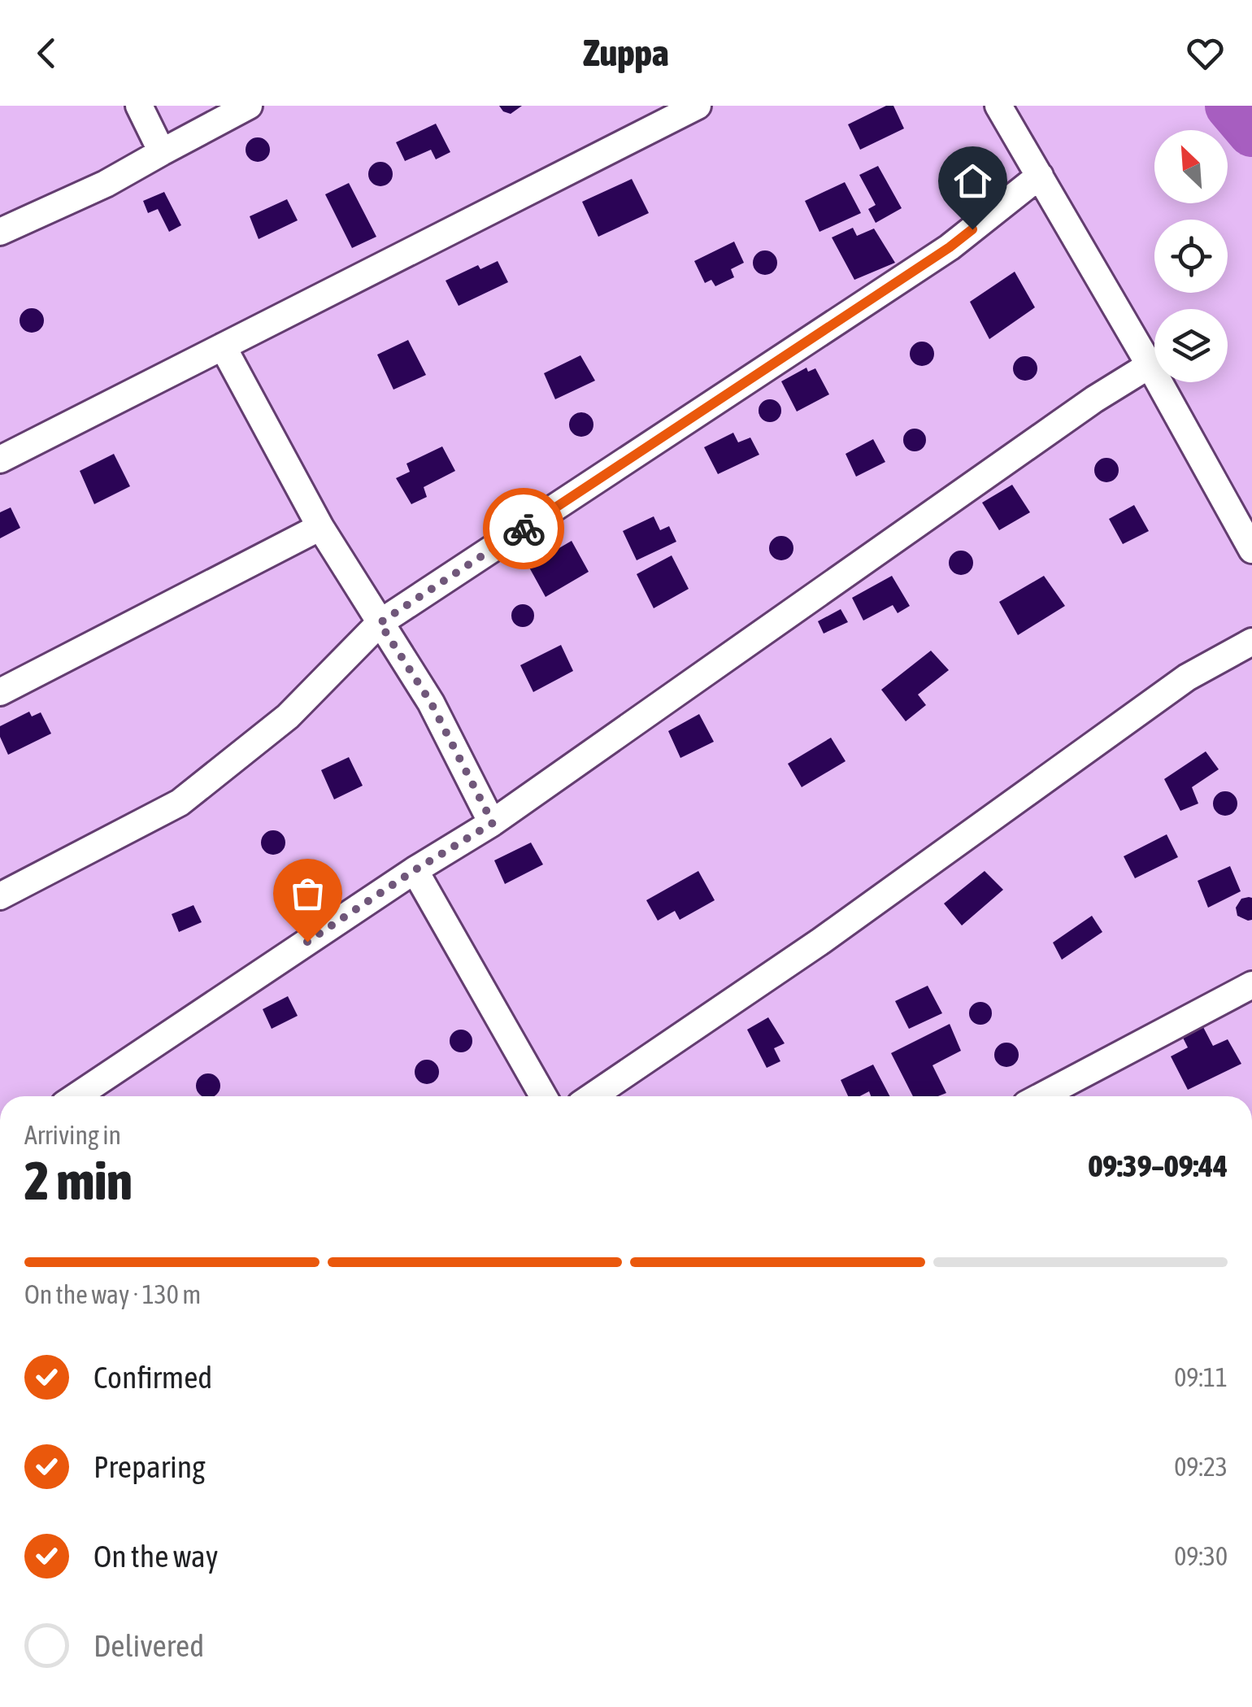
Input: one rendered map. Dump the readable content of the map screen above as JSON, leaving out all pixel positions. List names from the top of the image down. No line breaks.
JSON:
{"north":"top left","page":{"header":"Zuppa","heading":["2 min","Arriving in","09:39–09:44"],"bar":"On the way · 130 m","list":[["Confirmed","09:11"],["Preparing","09:23"],["On the way","09:30"],"Delivered"]}}
